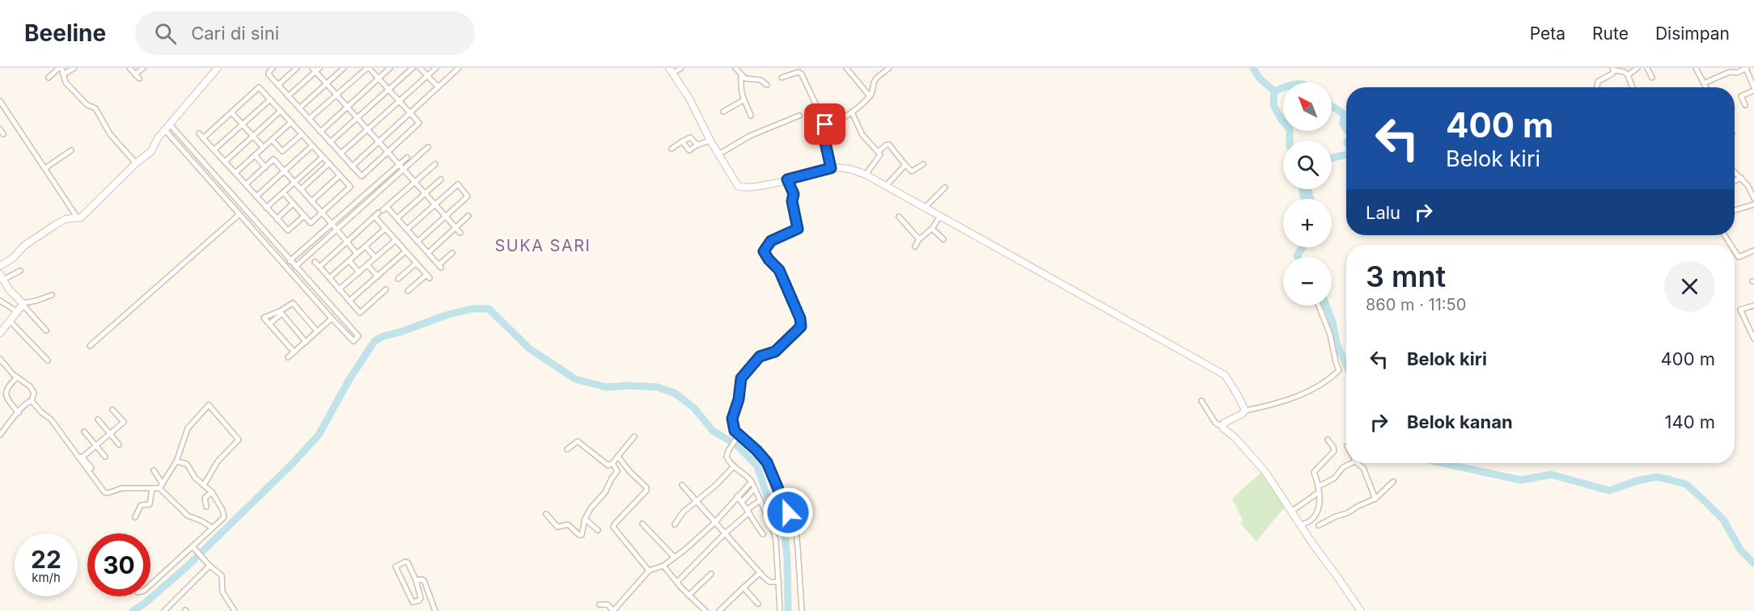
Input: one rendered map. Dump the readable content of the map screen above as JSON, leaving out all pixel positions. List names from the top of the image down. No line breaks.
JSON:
{"districts":["SUKA SARI"],"north":"top left","page":{"header":"Beeline","search":"Cari di sini","nav":["Peta","Rute","Disimpan"],"map_buttons":["+","−"],"turn":["400 m","Belok kiri"],"then":"Lalu","heading":["3 mnt","860 m · 11:50"],"list":[{"name":"Belok kiri","value":"400 m"},{"name":"Belok kanan","value":"140 m"}],"speed":"22 km/h","limit":"30"}}
